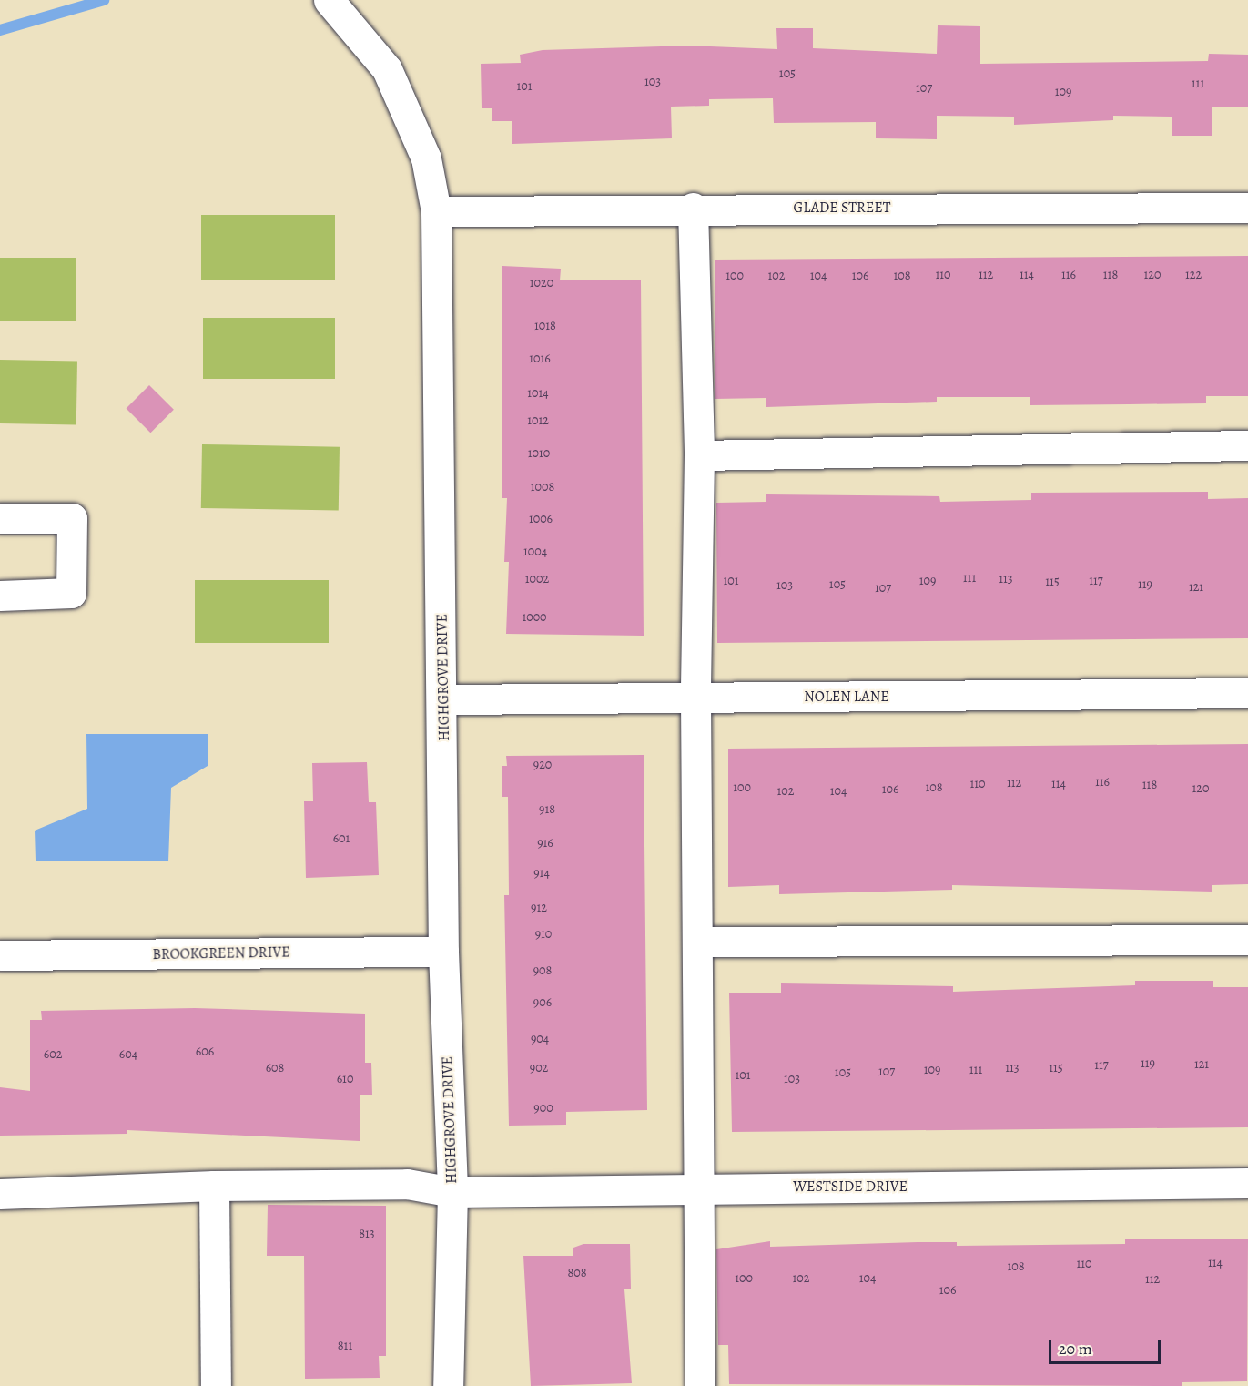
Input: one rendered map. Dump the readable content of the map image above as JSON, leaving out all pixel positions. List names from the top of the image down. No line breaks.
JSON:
{"streets":{"street":["GLADE STREET","HIGHGROVE DRIVE","NOLEN LANE","BROOKGREEN DRIVE","WESTSIDE DRIVE"]},"crossings":[["GLADE STREET","HIGHGROVE DRIVE"],["HIGHGROVE DRIVE","NOLEN LANE"],["HIGHGROVE DRIVE","BROOKGREEN DRIVE"],["HIGHGROVE DRIVE","WESTSIDE DRIVE"]],"house_numbers":["105","103","111","101","107","109","110","112","114","116","118","120","122","100","102","104","106","108","1020","1018","1016","1014","1012","1010","1008","1006","1004","111","1002","113","101","109","117","115","105","119","103","121","107","1000","920","116","112","110","114","118","100","108","120","106","102","104","918","601","916","914","912","910","908","906","904","606","602","604","119","121","117","608","902","113","115","109","111","107","105","101","610","103","900","813","114","110","108","808","100","102","104","112","106","811"],"scale_bar":"20 m"}
